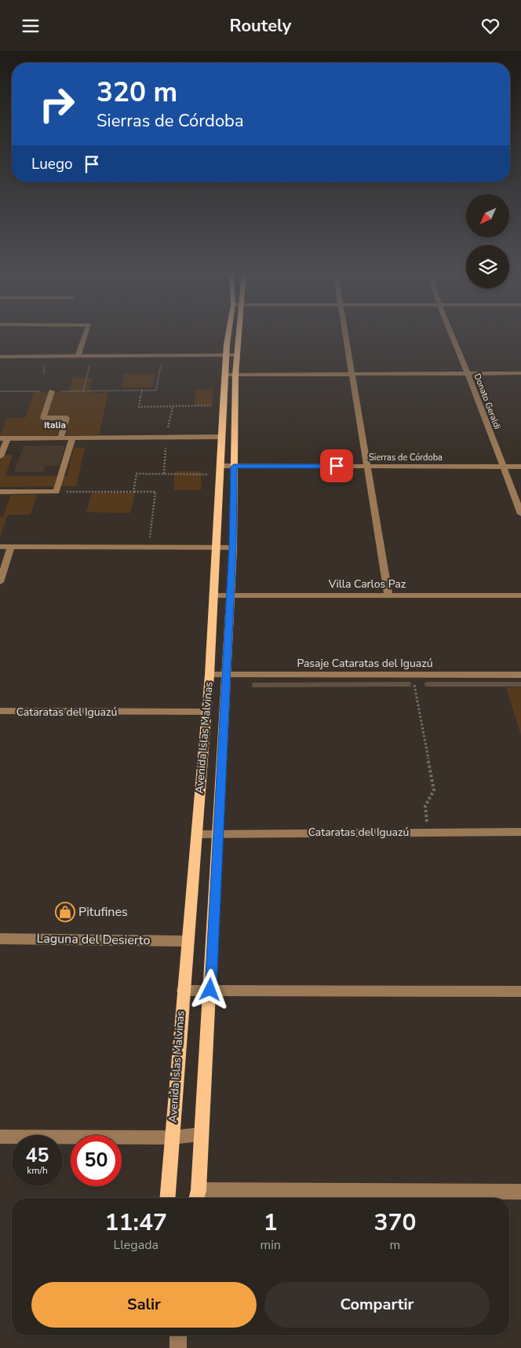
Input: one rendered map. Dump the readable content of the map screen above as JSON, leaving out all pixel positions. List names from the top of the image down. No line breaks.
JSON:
{"streets":{"main road":["Avenida Islas Malvinas"],"street":["Donato Geraldi","Sierras de Córdoba","Villa Carlos Paz","Pasaje Cataratas del Iguazú","Cataratas del Iguazú","Laguna del Desierto"]},"crossings":[["Donato Geraldi","Sierras de Córdoba"],["Sierras de Córdoba","Avenida Islas Malvinas"],["Villa Carlos Paz","Avenida Islas Malvinas"],["Pasaje Cataratas del Iguazú","Avenida Islas Malvinas"],["Cataratas del Iguazú","Avenida Islas Malvinas"],["Avenida Islas Malvinas","Laguna del Desierto"]],"districts":["Italia"],"places":{"shop":["Pitufines"]},"north":"bottom left","page":{"header":"Routely","turn":["320 m","Sierras de Córdoba"],"then":"Luego","speed":"45 km/h","limit":"50","eta":["11:47","Llegada","1","min","370","m"],"buttons":["Salir","Compartir"]}}
